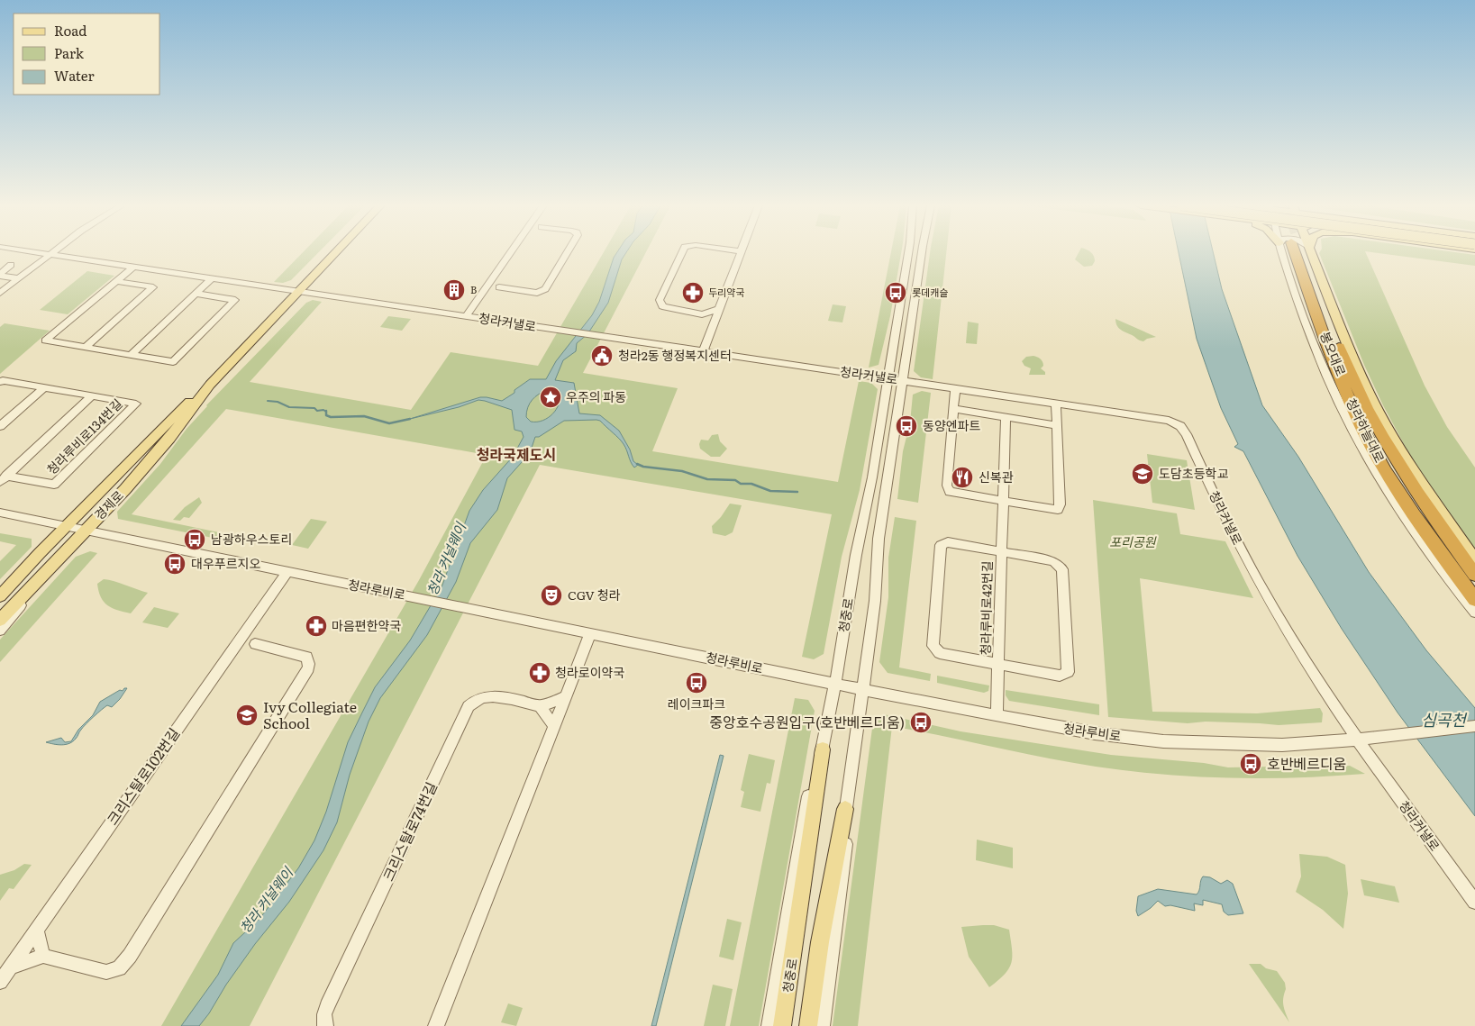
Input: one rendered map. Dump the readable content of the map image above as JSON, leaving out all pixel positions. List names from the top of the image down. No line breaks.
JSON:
{"streets":{"highway":["청라하늘대로"],"main road":["봉오대로","경제로","청중로"],"street":["청라커낼로","청라루비로134번길","청라루비로","청라루비로42번길","크리스탈로102번길","크리스탈로74번길"]},"crossings":[["청라커낼로","경제로"],["청라커낼로","청라루비로"],["청라커낼로","청중로"],["경제로","청라루비로"],["청라루비로","청라루비로42번길"],["청라루비로","청중로"],["청라루비로","크리스탈로102번길"]],"districts":["청라국제도시"],"water":["청라 커널웨이","심곡천"],"parks":["포리공원"],"places":{"building":["B"],"pharmacy":["두리약국","마음편한약국","청라로이약국"],"bus stop":["롯데캐슬","동양엔파트","남광하우스토리","대우푸르지오","레이크파크","중앙호수공원입구(호반베르디움)","호반베르디움"],"public building":["청라2동 행정복지센터"],"place":["우주의 파동"],"school or university":["도담초등학교","Ivy Collegiate School"],"restaurant":["신복관"],"theatre":["CGV 청라"]},"legend":["Road","Park","Water"]}
